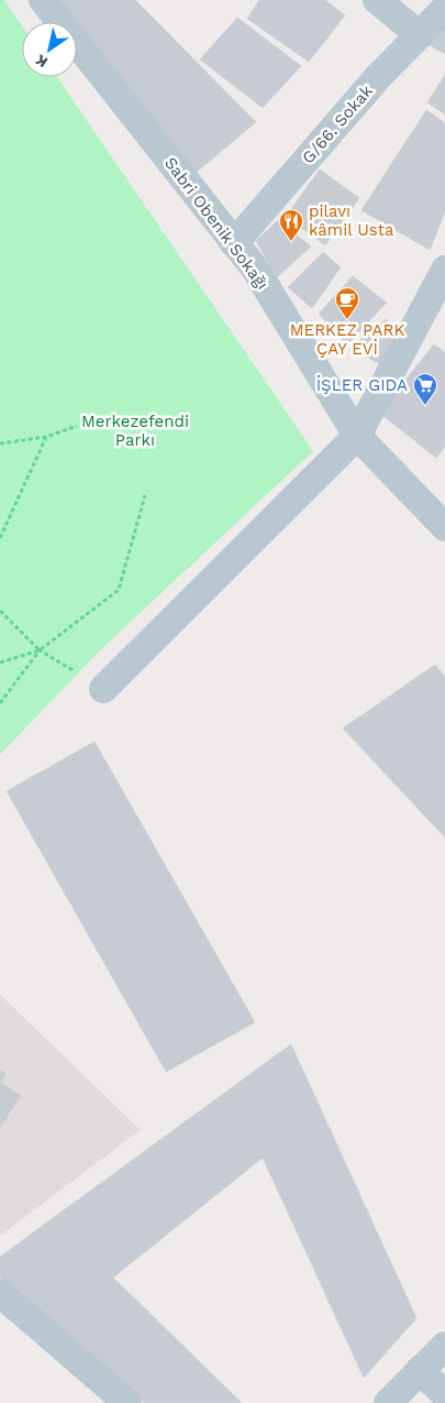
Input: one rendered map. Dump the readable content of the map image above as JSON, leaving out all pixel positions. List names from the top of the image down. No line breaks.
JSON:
{"streets":{"street":["G/66. Sokak","Sabri Obenik Sokağı"]},"crossings":[["G/66. Sokak","Sabri Obenik Sokağı"]],"parks":["Merkezefendi Parkı"],"places":{"restaurant":["pilavı kâmil Usta"],"cafe":["MERKEZ PARK ÇAY EVİ"],"supermarket":["İŞLER GIDA"]},"north":"bottom left"}
